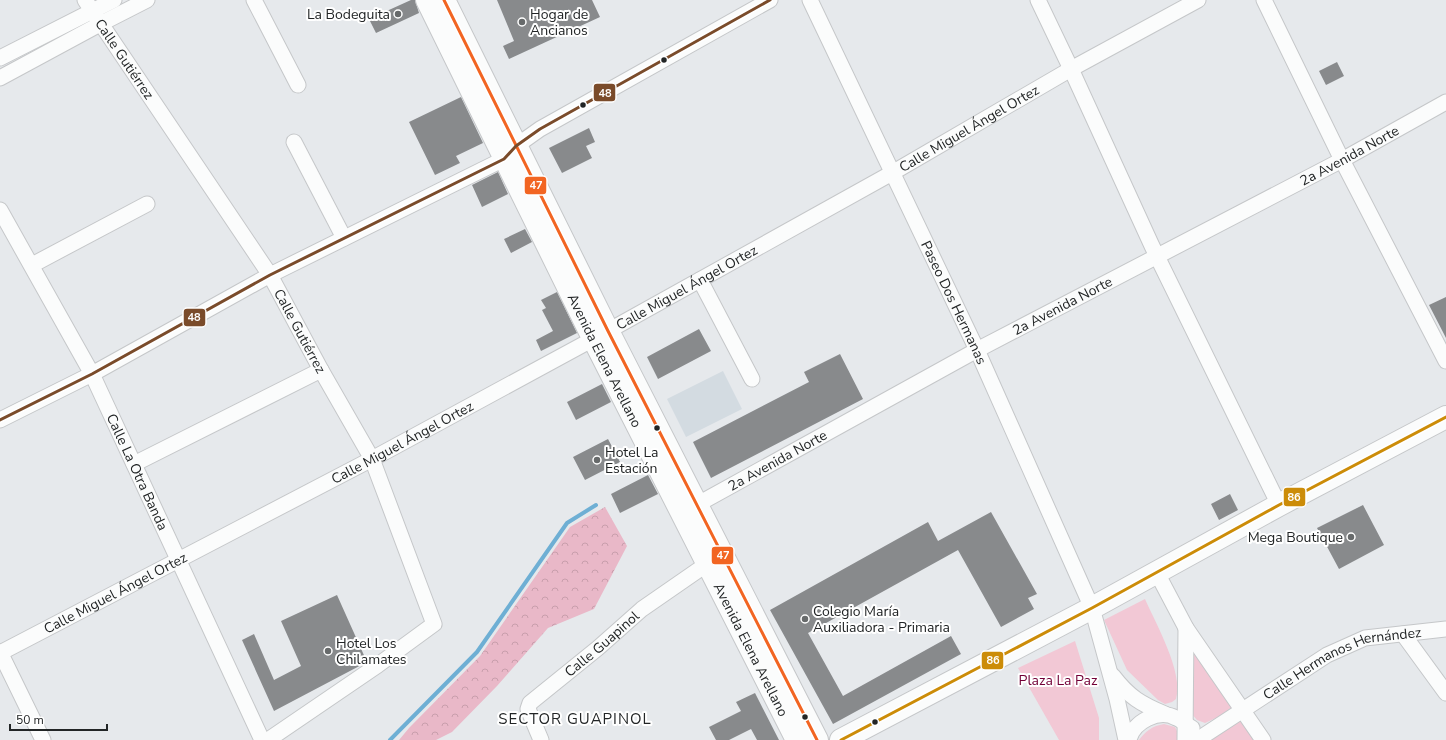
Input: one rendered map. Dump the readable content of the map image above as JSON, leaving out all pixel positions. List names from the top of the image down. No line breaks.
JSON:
{"streets":{"highway":["Avenida Elena Arellano"],"street":["Calle Gutiérrez","Calle Miguel Ángel Ortez","2a Avenida Norte","Paseo Dos Hermanas","Calle La Otra Banda","Calle Guapinol","Calle Hermanos Hernández"]},"crossings":[["Calle Gutiérrez","Calle Miguel Ángel Ortez"],["Calle Miguel Ángel Ortez","Paseo Dos Hermanas"],["Calle Miguel Ángel Ortez","Avenida Elena Arellano"],["Calle Miguel Ángel Ortez","Calle La Otra Banda"],["2a Avenida Norte","Paseo Dos Hermanas"],["2a Avenida Norte","Avenida Elena Arellano"],["Avenida Elena Arellano","Calle Guapinol"]],"districts":["SECTOR GUAPINOL"],"parks":["Plaza La Paz"],"places":["La Bodeguita","Hogar de Ancianos","Hotel La Estación","Mega Boutique","Colegio María Auxiliadora - Primaria","Hotel Los Chilamates"],"lines":["transit line 47","transit line 48","transit line 86"],"scale_bar":"50 m"}
